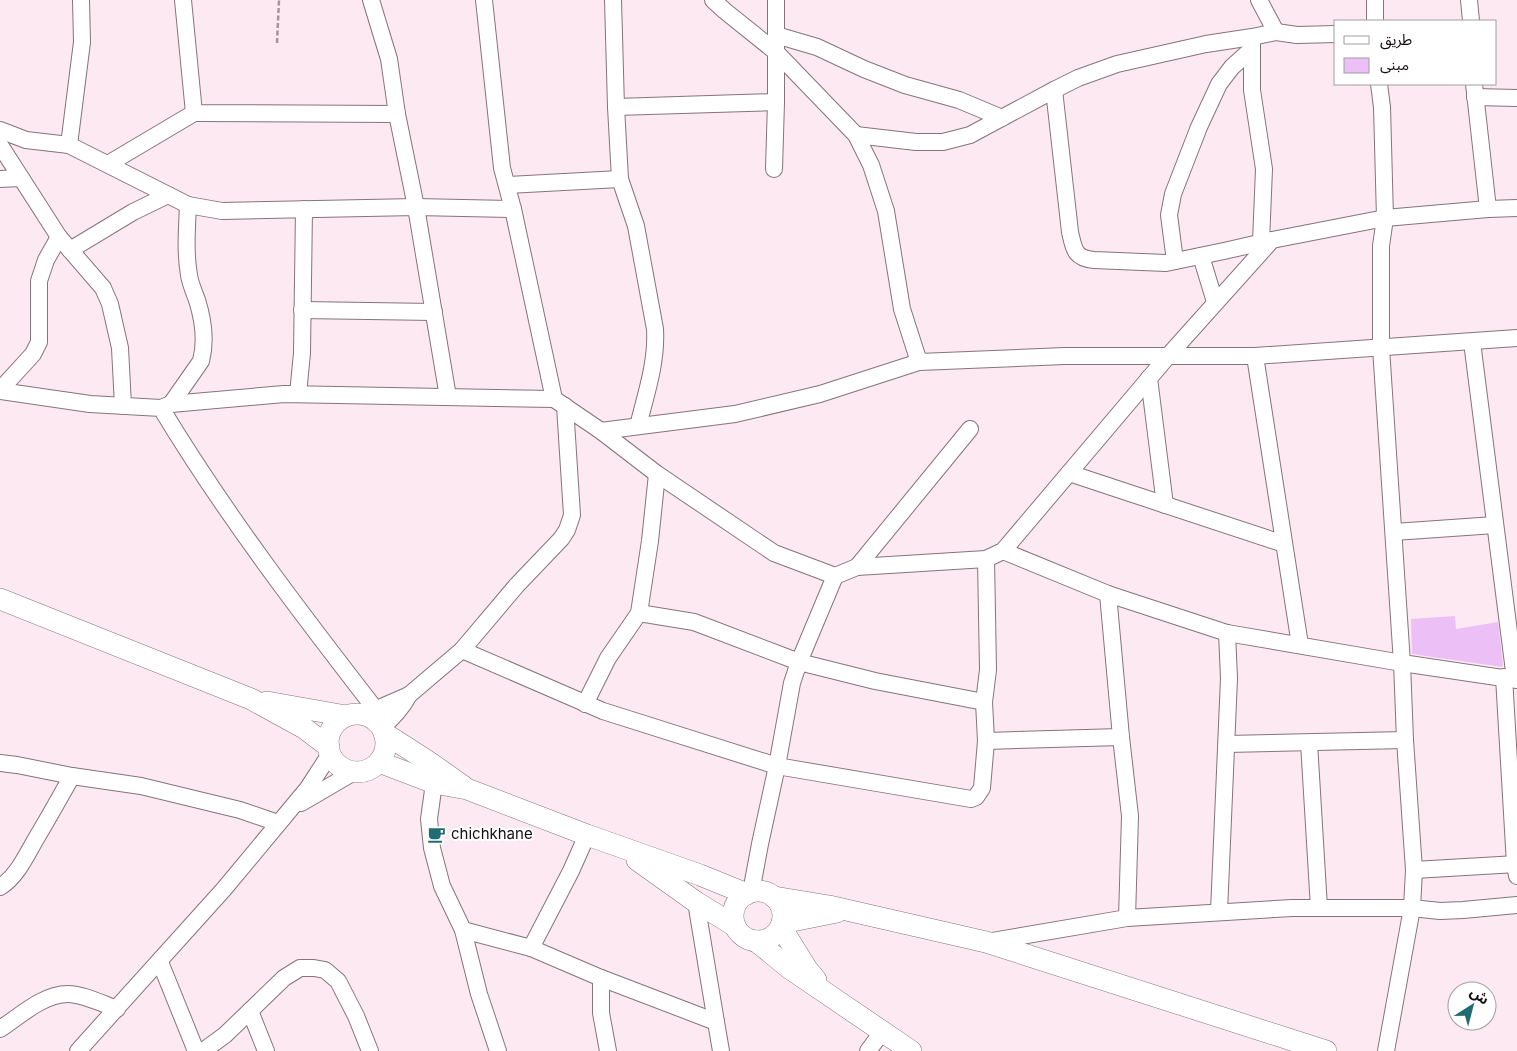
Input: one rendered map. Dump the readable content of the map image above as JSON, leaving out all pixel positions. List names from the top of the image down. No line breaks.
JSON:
{"places":{"cafe":["chichkhane"]},"legend":["طريق","مبنى"],"north":"top right"}
